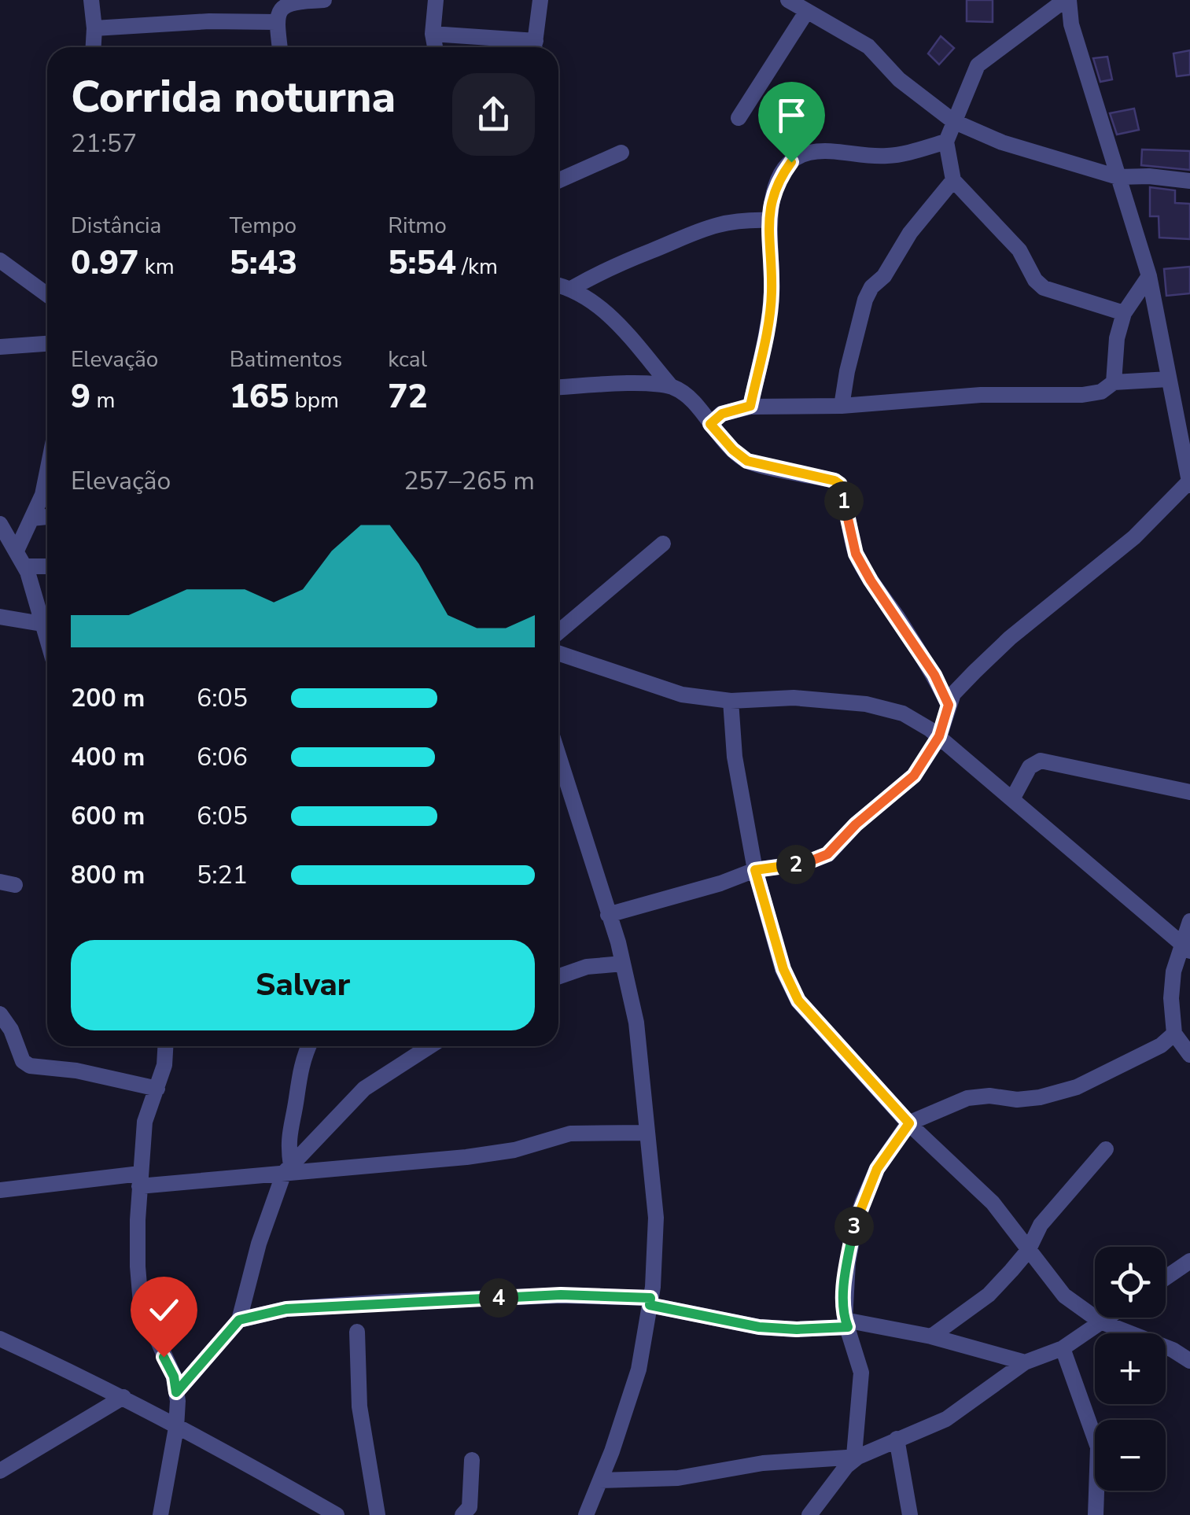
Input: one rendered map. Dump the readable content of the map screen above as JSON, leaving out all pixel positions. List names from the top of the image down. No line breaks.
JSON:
{"page":{"heading":["Corrida noturna","21:57"],"stats":[["Distância","0.97 km"],["Tempo","5:43"],["Ritmo","5:54 /km"],["Elevação","9 m"],["Batimentos","165 bpm"],["kcal","72"]],"chart":["Elevação","257–265 m"],"pins":["1","2","3","4"],"list":[{"name":"200 m","note":"6:05"},{"name":"400 m","note":"6:06"},{"name":"600 m","note":"6:05"},{"name":"800 m","note":"5:21"}],"buttons":"Salvar","map_buttons":["+","−"]}}
